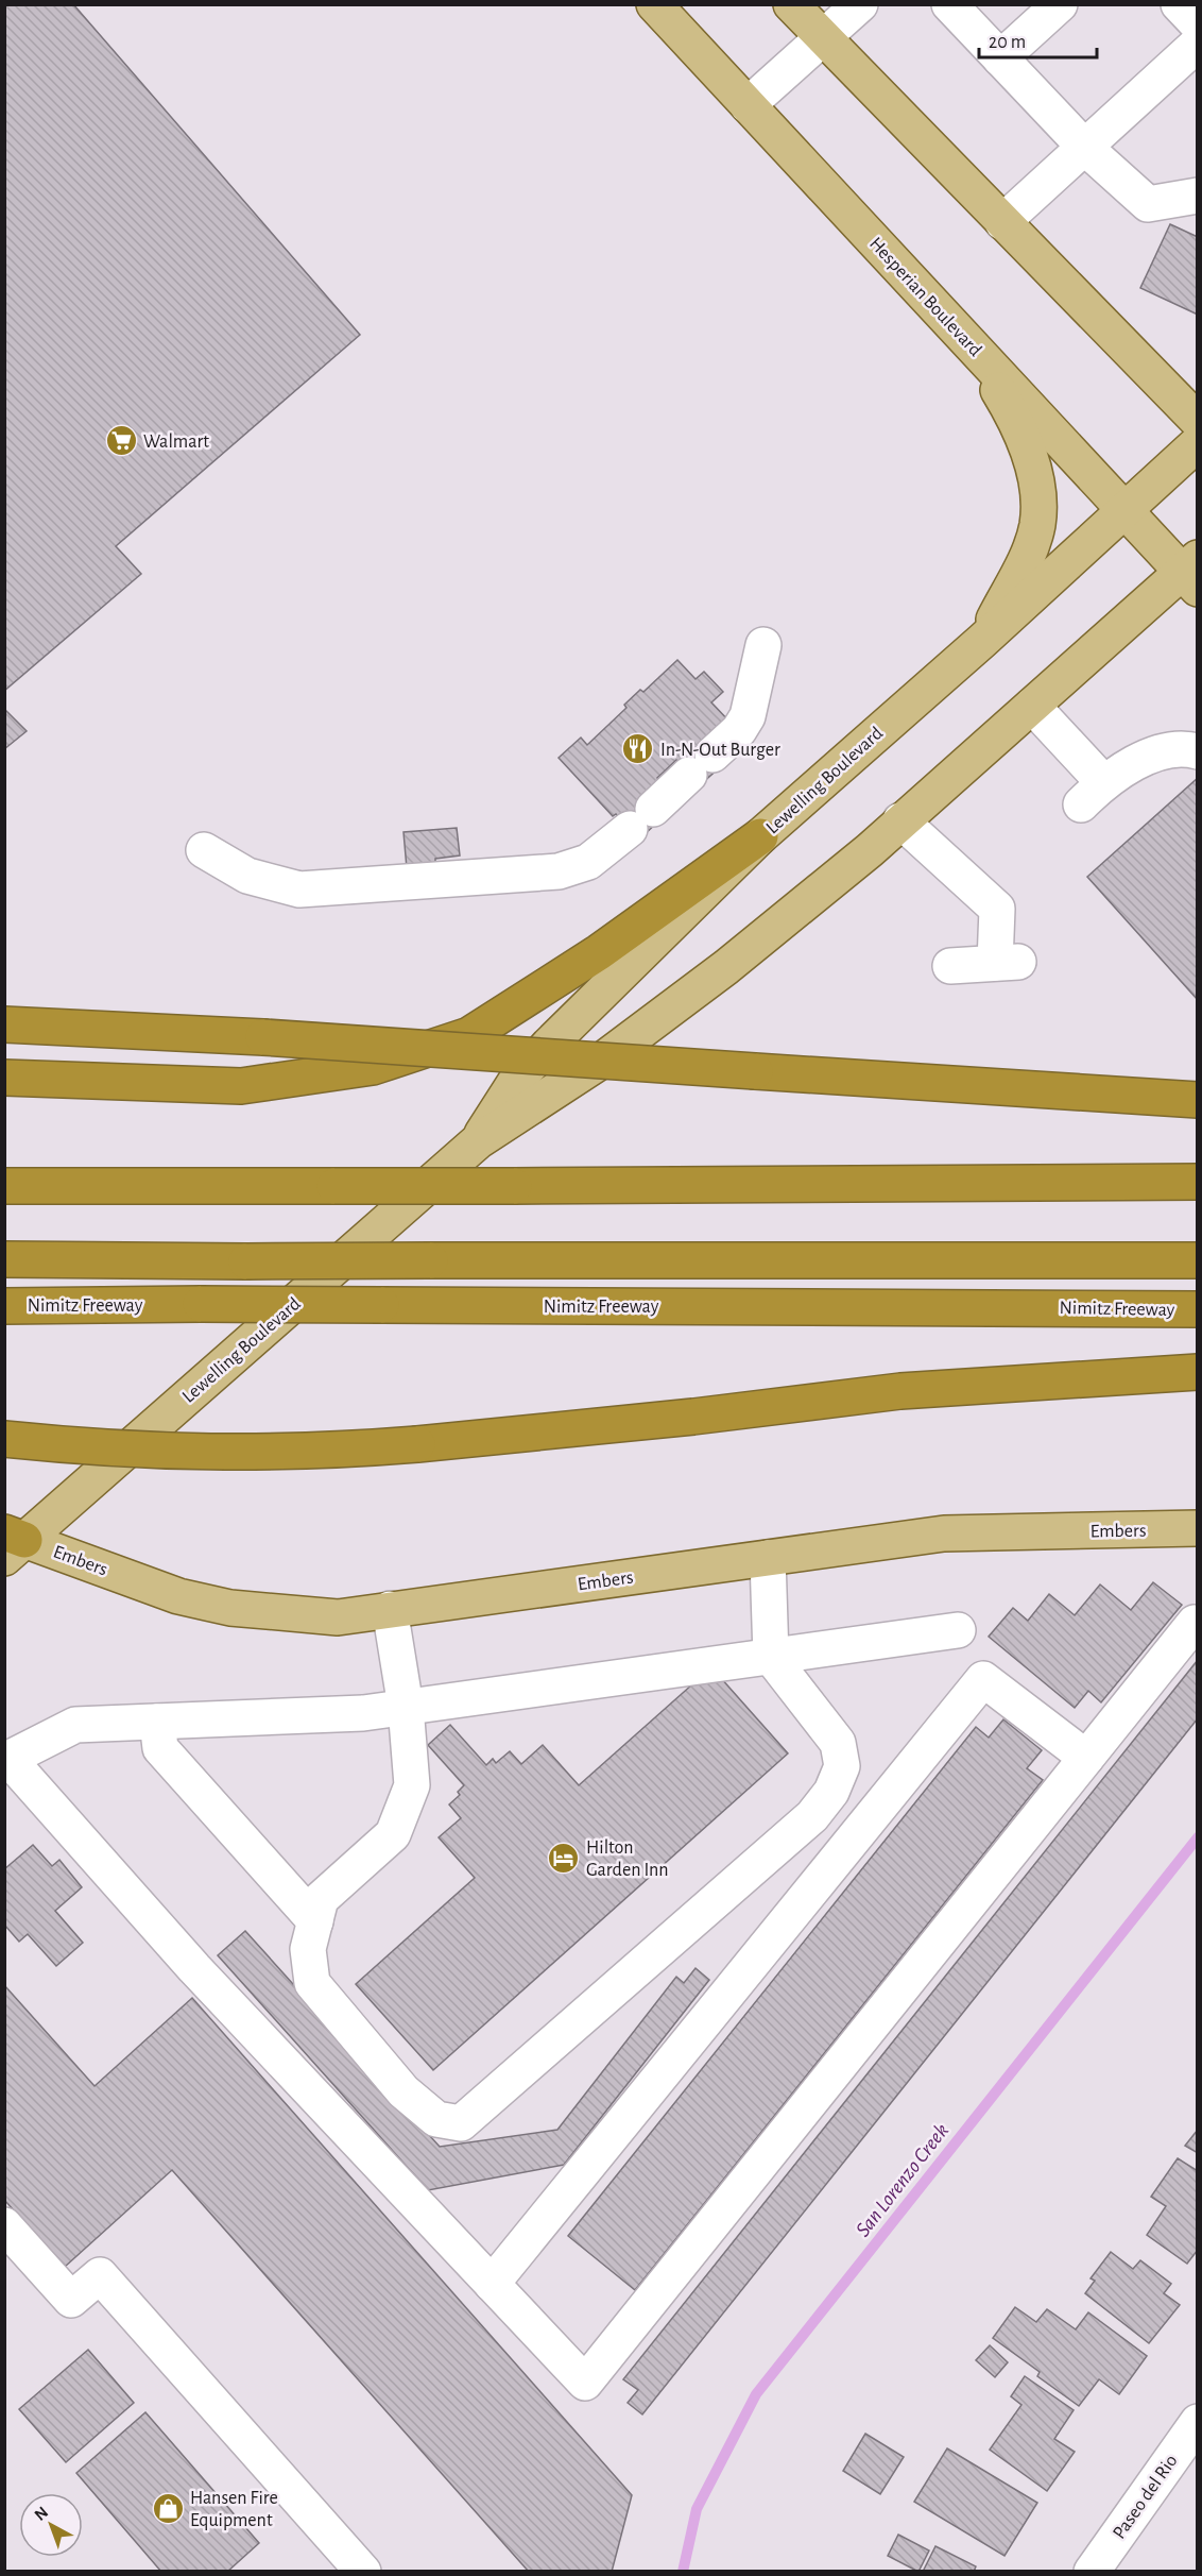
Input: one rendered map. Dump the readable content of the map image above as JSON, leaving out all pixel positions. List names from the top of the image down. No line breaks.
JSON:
{"streets":{"highway":["Nimitz Freeway"],"main road":["Hesperian Boulevard","Lewelling Boulevard","Embers"],"street":["Paseo del Rio"]},"crossings":[["Hesperian Boulevard","Lewelling Boulevard"],["Lewelling Boulevard","Embers"]],"water":["San Lorenzo Creek"],"places":{"supermarket":["Walmart"],"restaurant":["In-N-Out Burger"],"hotel":["Hilton Garden Inn"],"shop":["Hansen Fire Equipment"]},"scale_bar":"20 m","north":"top left"}
